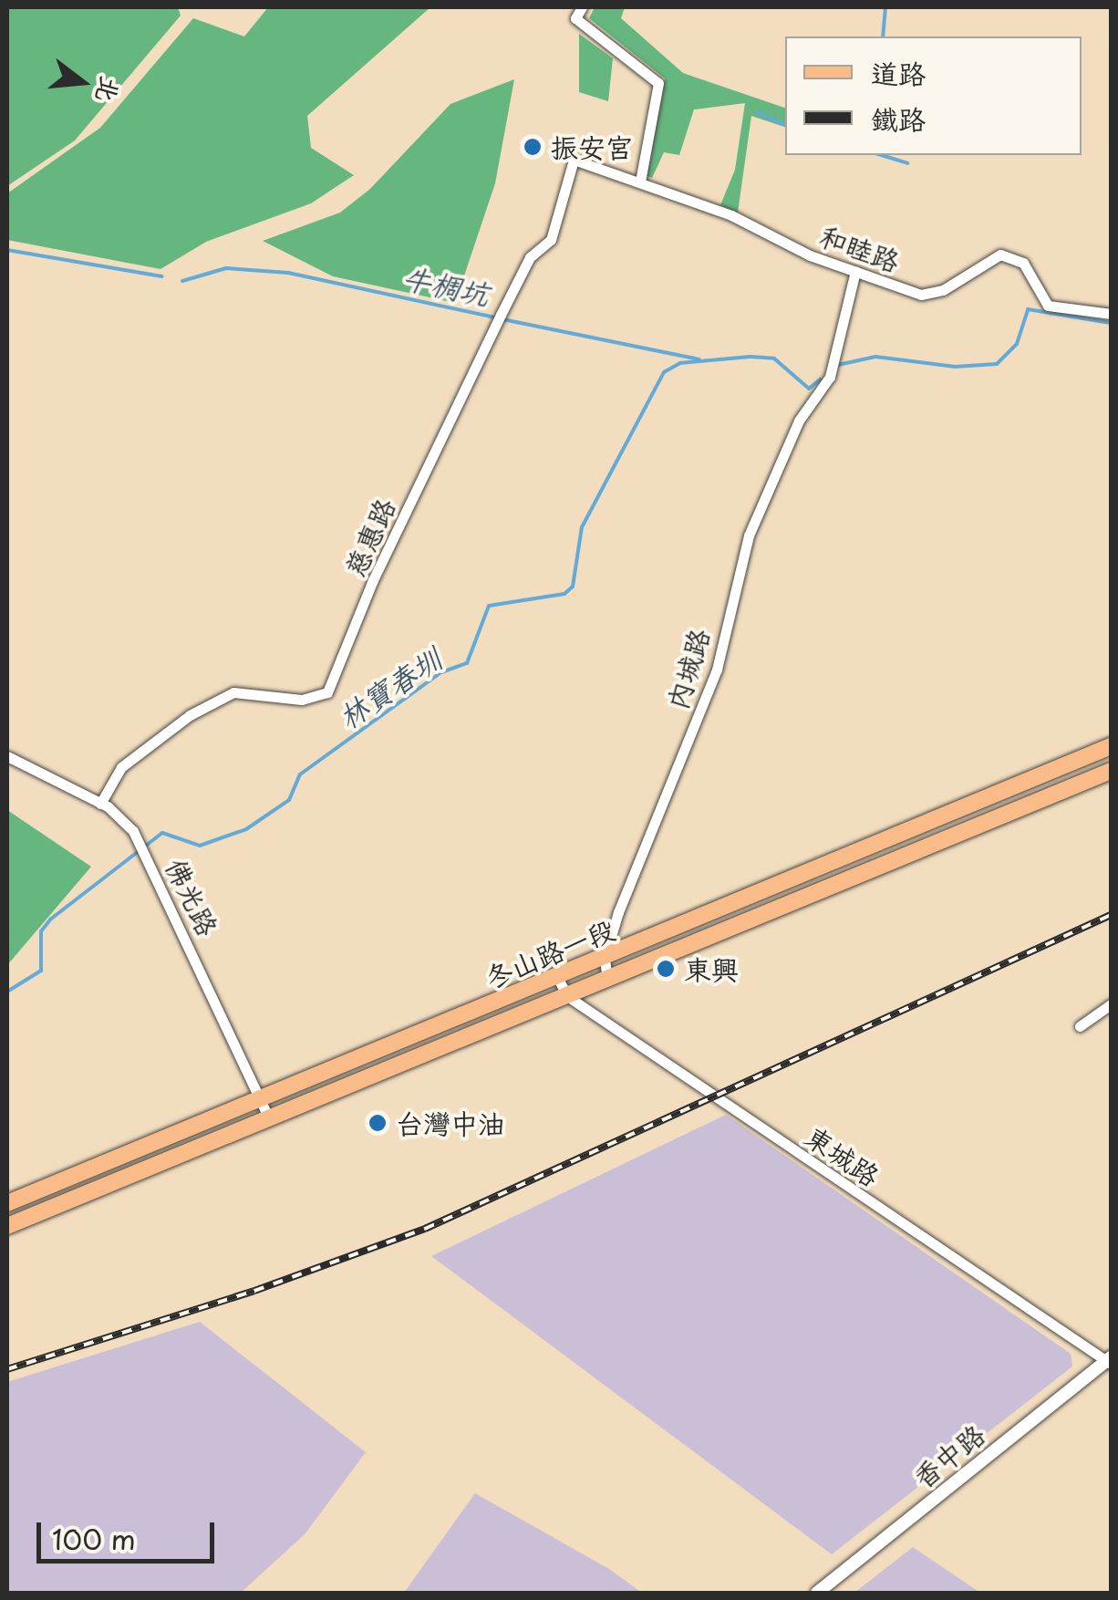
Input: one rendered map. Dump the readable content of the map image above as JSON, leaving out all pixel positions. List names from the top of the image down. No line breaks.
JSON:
{"streets":{"main road":["冬山路一段"],"street":["和睦路","慈惠路","內城路","佛光路","東城路","香中路"]},"crossings":[["和睦路","慈惠路"],["和睦路","內城路"],["慈惠路","佛光路"],["內城路","冬山路一段"],["佛光路","冬山路一段"],["冬山路一段","東城路"],["東城路","香中路"]],"water":["牛椆坑","林寶春圳"],"places":["振安宮","東興","台灣中油"],"legend":["道路","鐵路"],"scale_bar":"100 m","north":"right"}
